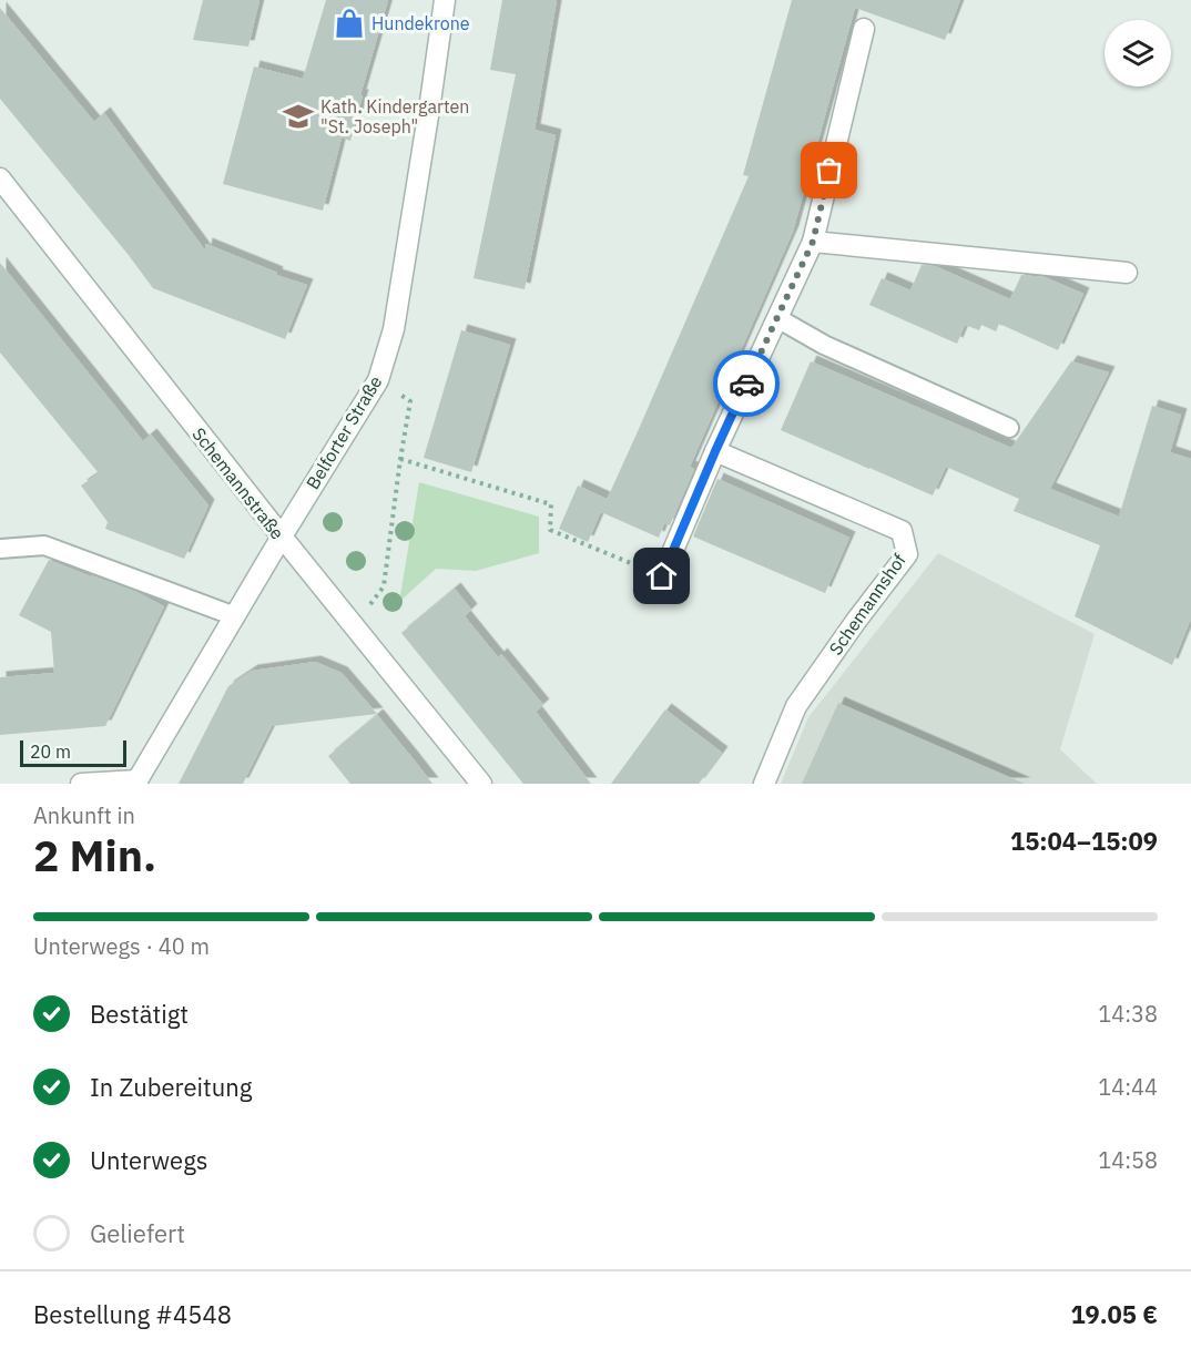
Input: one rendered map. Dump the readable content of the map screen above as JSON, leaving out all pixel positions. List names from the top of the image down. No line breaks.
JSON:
{"streets":{"street":["Belforter Straße","Schemannstraße","Schemannshof"]},"crossings":[["Belforter Straße","Schemannstraße"]],"places":{"shop":["Hundekrone"],"school or university":["Kath. Kindergarten \"St. Joseph\""]},"scale_bar":"20 m","page":{"scale":"20 m","heading":["2 Min.","Ankunft in","15:04–15:09"],"panel":["Bestellung #4548","19.05 €"],"bar":"Unterwegs · 40 m","list":[["Bestätigt","14:38"],["In Zubereitung","14:44"],["Unterwegs","14:58"],"Geliefert"]}}
